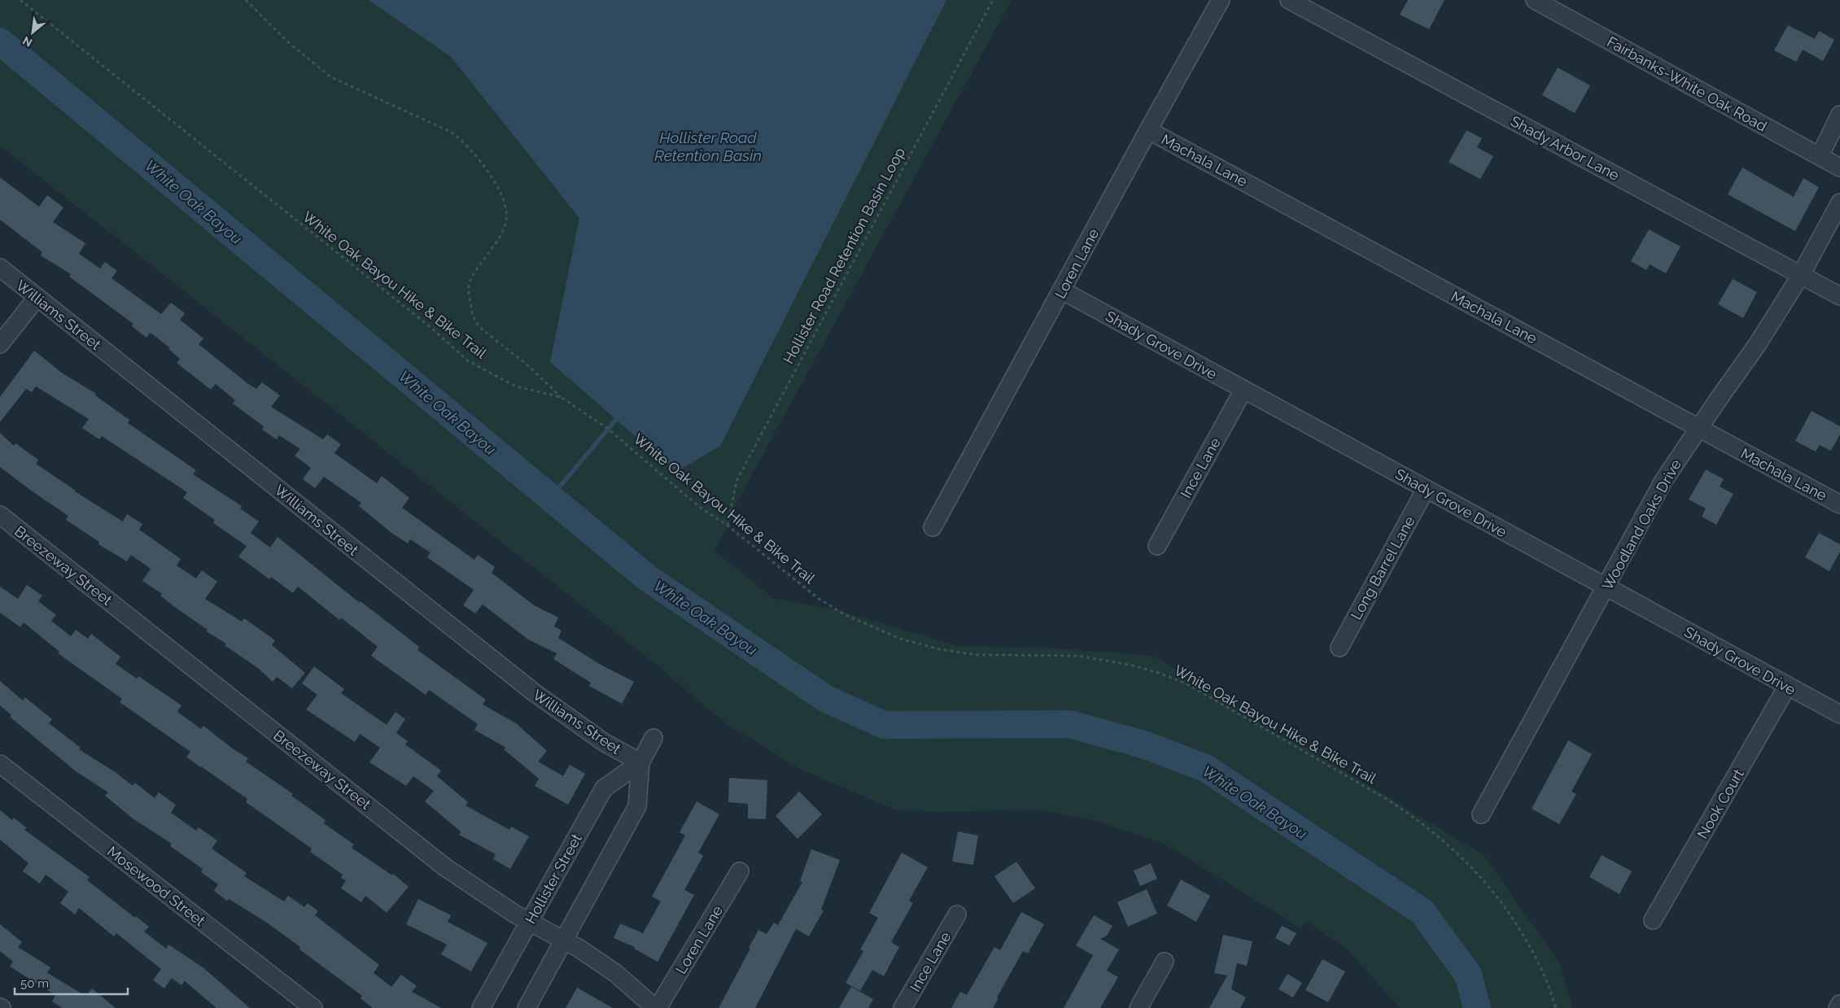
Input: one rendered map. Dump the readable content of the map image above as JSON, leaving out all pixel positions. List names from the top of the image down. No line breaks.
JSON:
{"streets":{"street":["Fairbanks-White Oak Road","Shady Arbor Lane","Machala Lane","Loren Lane","Williams Street","Shady Grove Drive","Ince Lane","Woodland Oaks Drive","Breezeway Street","Long Barrel Lane","Nook Court","Hollister Street","Mosewood Street"],"path":["Hollister Road Retention Basin Loop","White Oak Bayou Hike & Bike Trail"]},"crossings":[["Shady Arbor Lane","Woodland Oaks Drive"],["Machala Lane","Loren Lane"],["Machala Lane","Woodland Oaks Drive"],["Hollister Road Retention Basin Loop","White Oak Bayou Hike & Bike Trail"],["Loren Lane","Shady Grove Drive"],["Loren Lane","Breezeway Street"],["Williams Street","Hollister Street"],["Shady Grove Drive","Ince Lane"],["Shady Grove Drive","Woodland Oaks Drive"],["Shady Grove Drive","Long Barrel Lane"],["Shady Grove Drive","Nook Court"],["Breezeway Street","Hollister Street"]],"water":["Hollister Road Retention Basin","White Oak Bayou"],"scale_bar":"50 m","north":"bottom left"}
